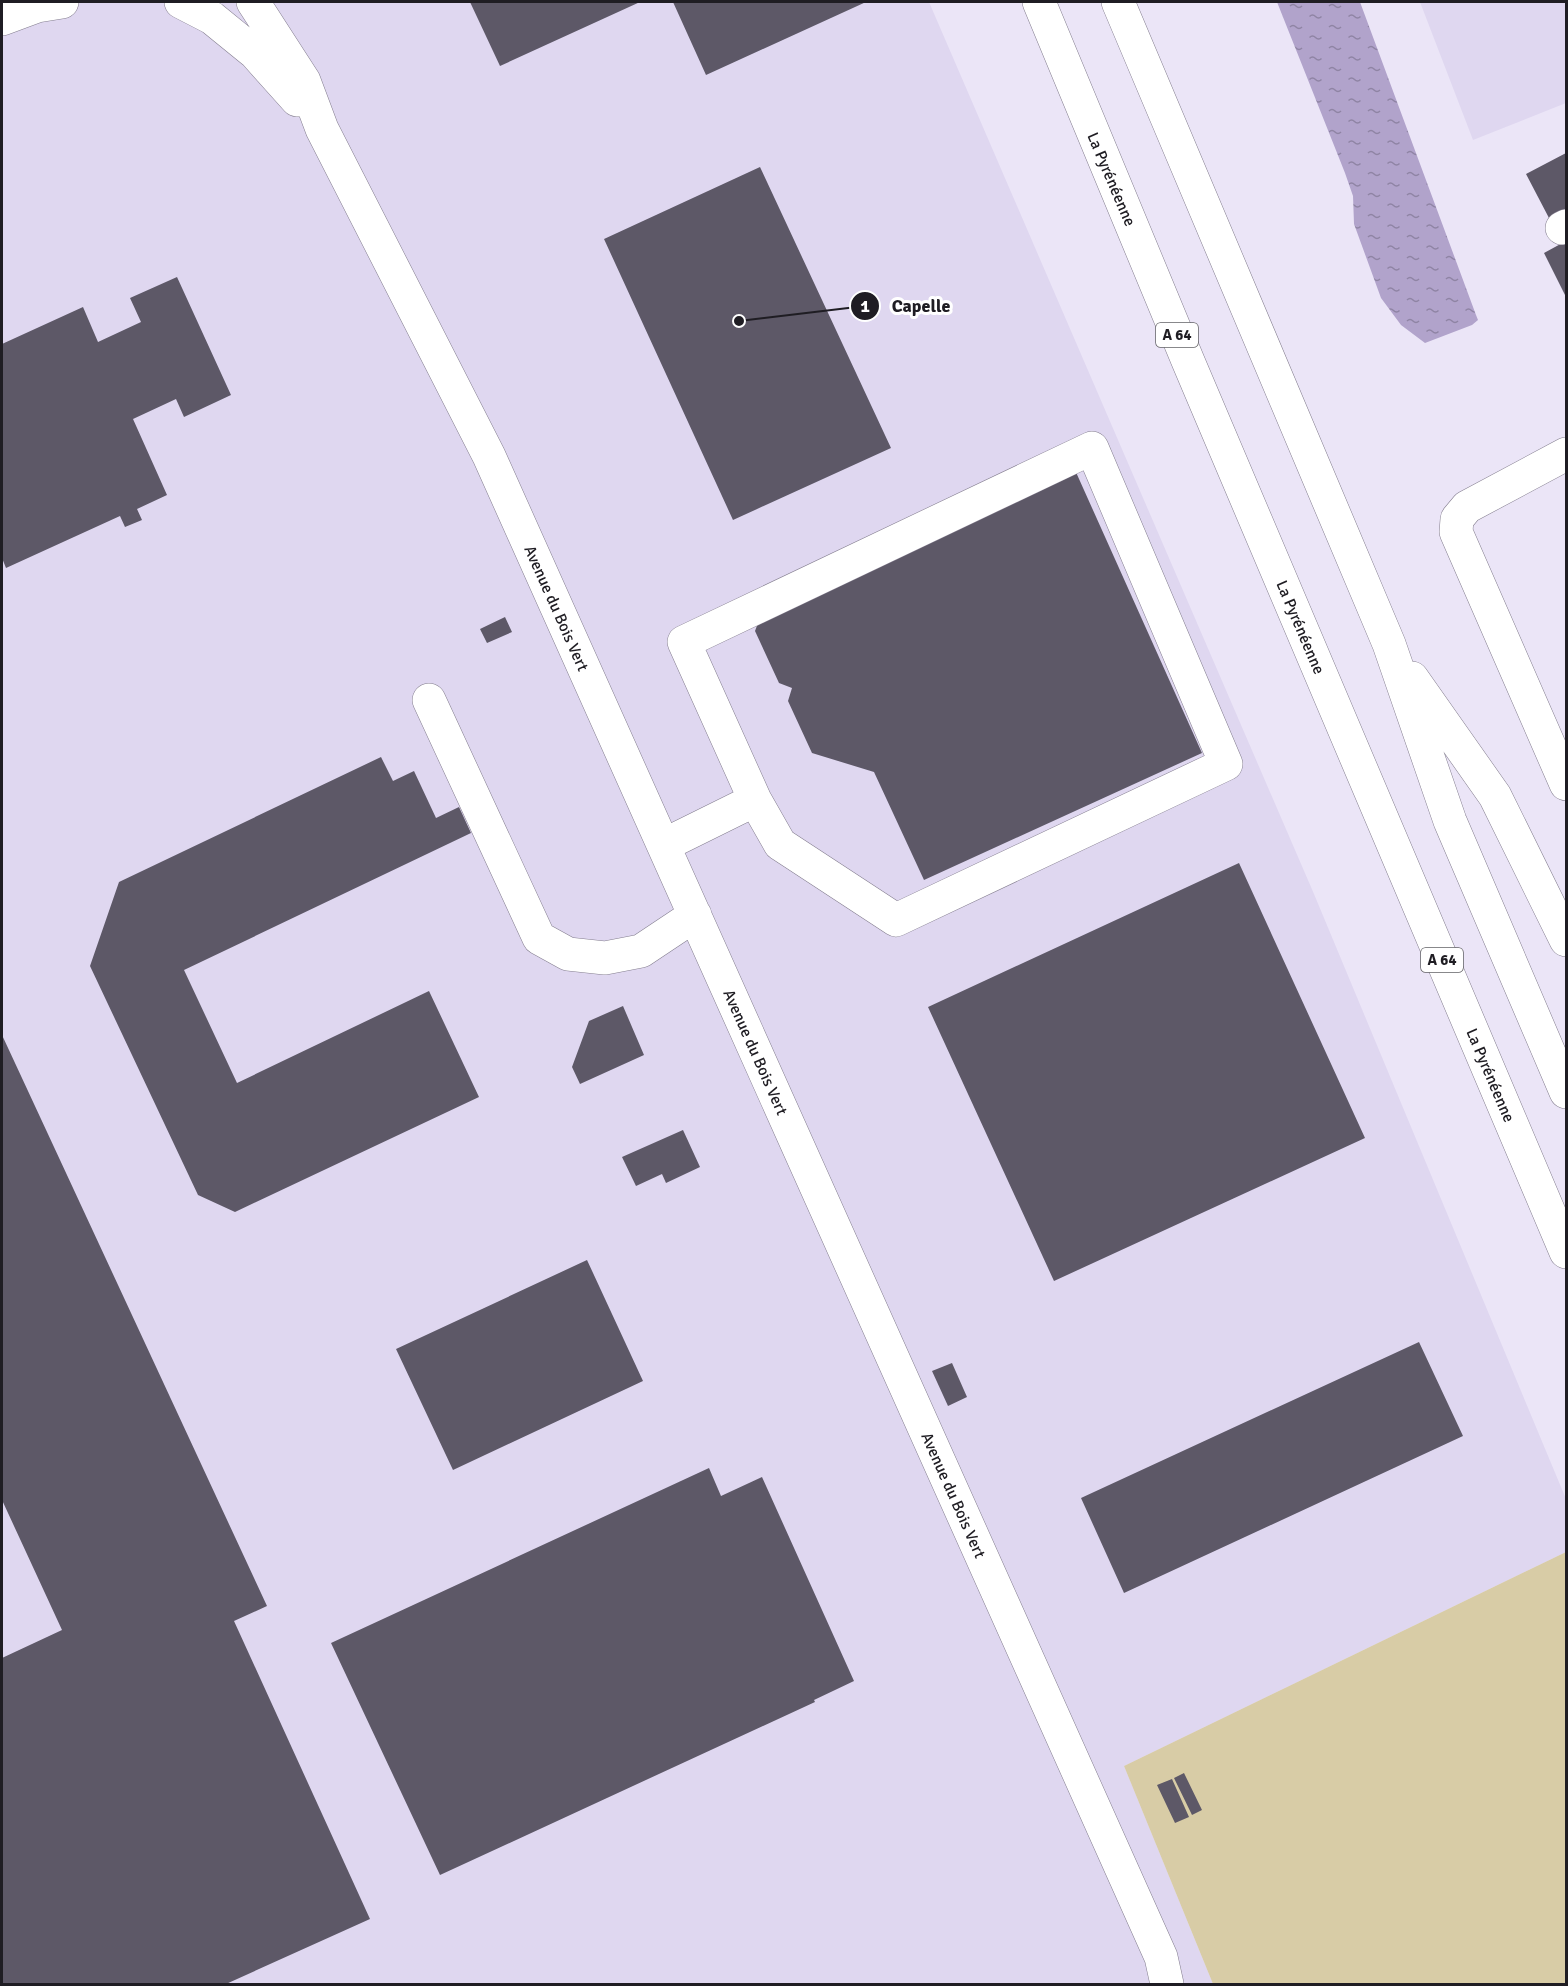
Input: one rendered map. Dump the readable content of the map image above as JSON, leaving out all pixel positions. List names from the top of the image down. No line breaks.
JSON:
{"streets":{"main road":["La Pyrénéenne","A 64","Avenue du Bois Vert"]},"places":["Capelle"]}
